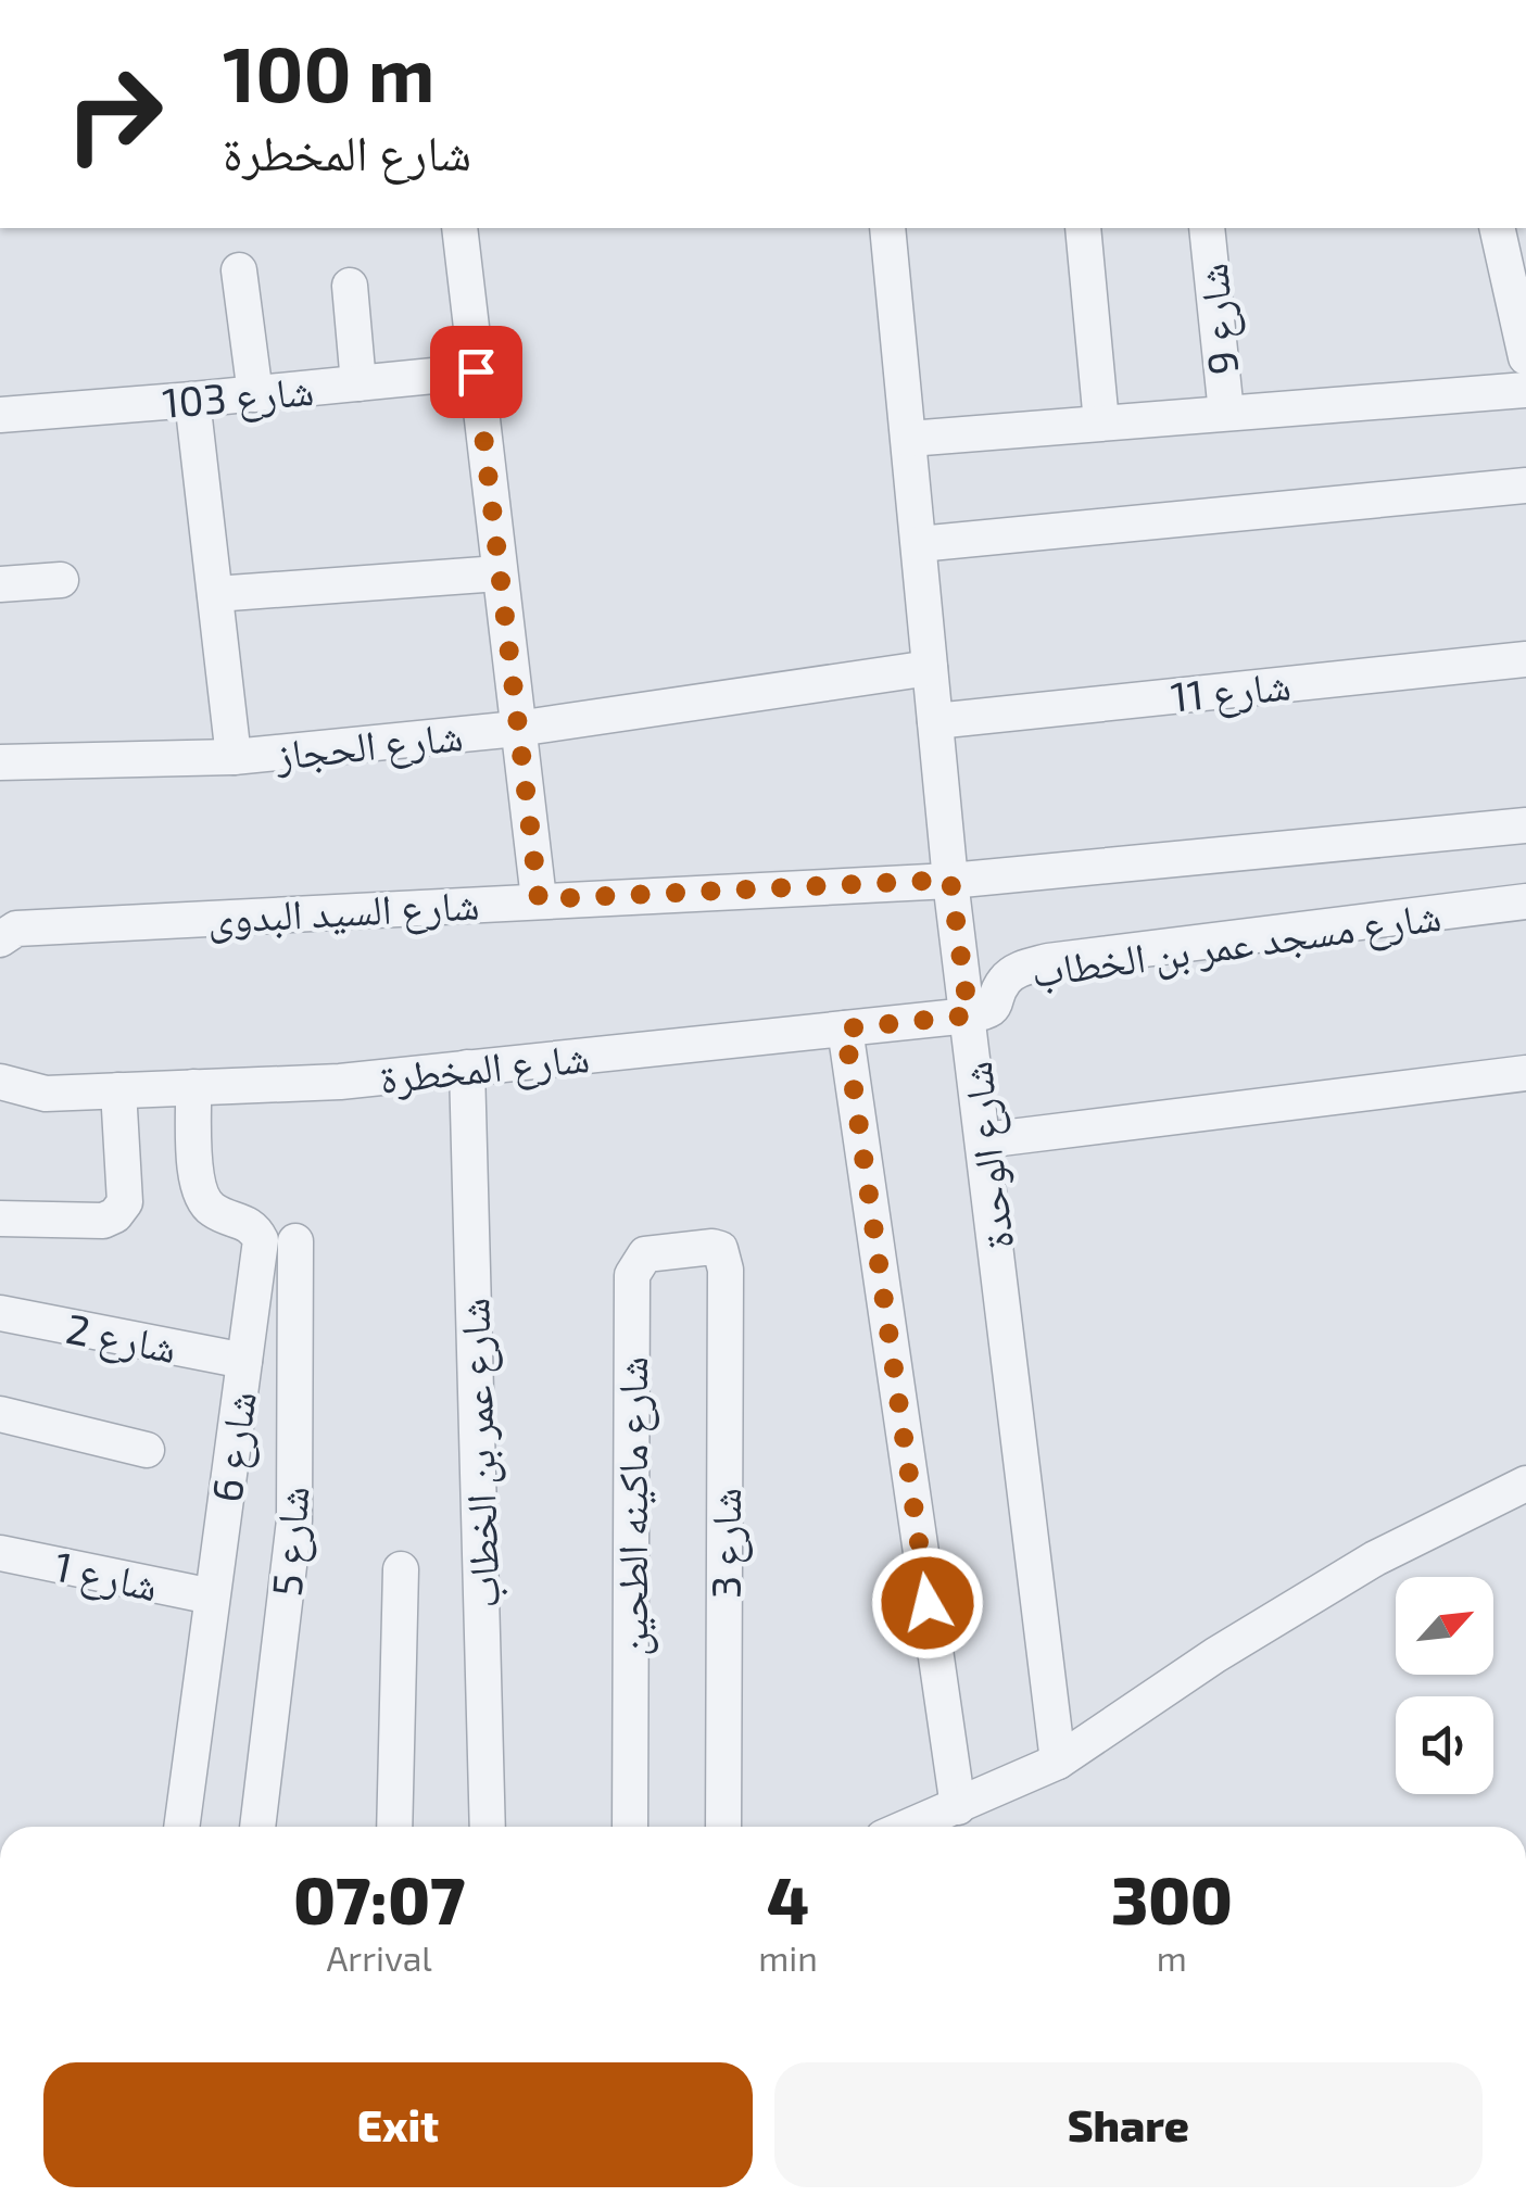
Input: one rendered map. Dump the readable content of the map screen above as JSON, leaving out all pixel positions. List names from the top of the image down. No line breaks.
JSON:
{"streets":{"street":["شارع 9","شارع 103","شارع 11","شارع الحجاز","شارع السيد البدوى","شارع مسجد عمر بن الخطاب","شارع المخطرة","شارع الوحدة","شارع 2","شارع 6","شارع عمر بن الخطاب","شارع ماكينه الطحين","شارع 5","شارع 3","شارع 1"]},"crossings":[["شارع 11","شارع الوحدة"],["شارع الحجاز","شارع الوحدة"],["شارع السيد البدوى","شارع الوحدة"],["شارع مسجد عمر بن الخطاب","شارع المخطرة"],["شارع مسجد عمر بن الخطاب","شارع الوحدة"],["شارع المخطرة","شارع الوحدة"],["شارع المخطرة","شارع 6"],["شارع المخطرة","شارع عمر بن الخطاب"],["شارع 2","شارع 6"],["شارع 6","شارع 1"],["شارع ماكينه الطحين","شارع 3"]],"north":"top right","page":{"turn":["100 m","شارع المخطرة"],"eta":["07:07","Arrival","4","min","300","m"],"buttons":["Exit","Share"]}}
